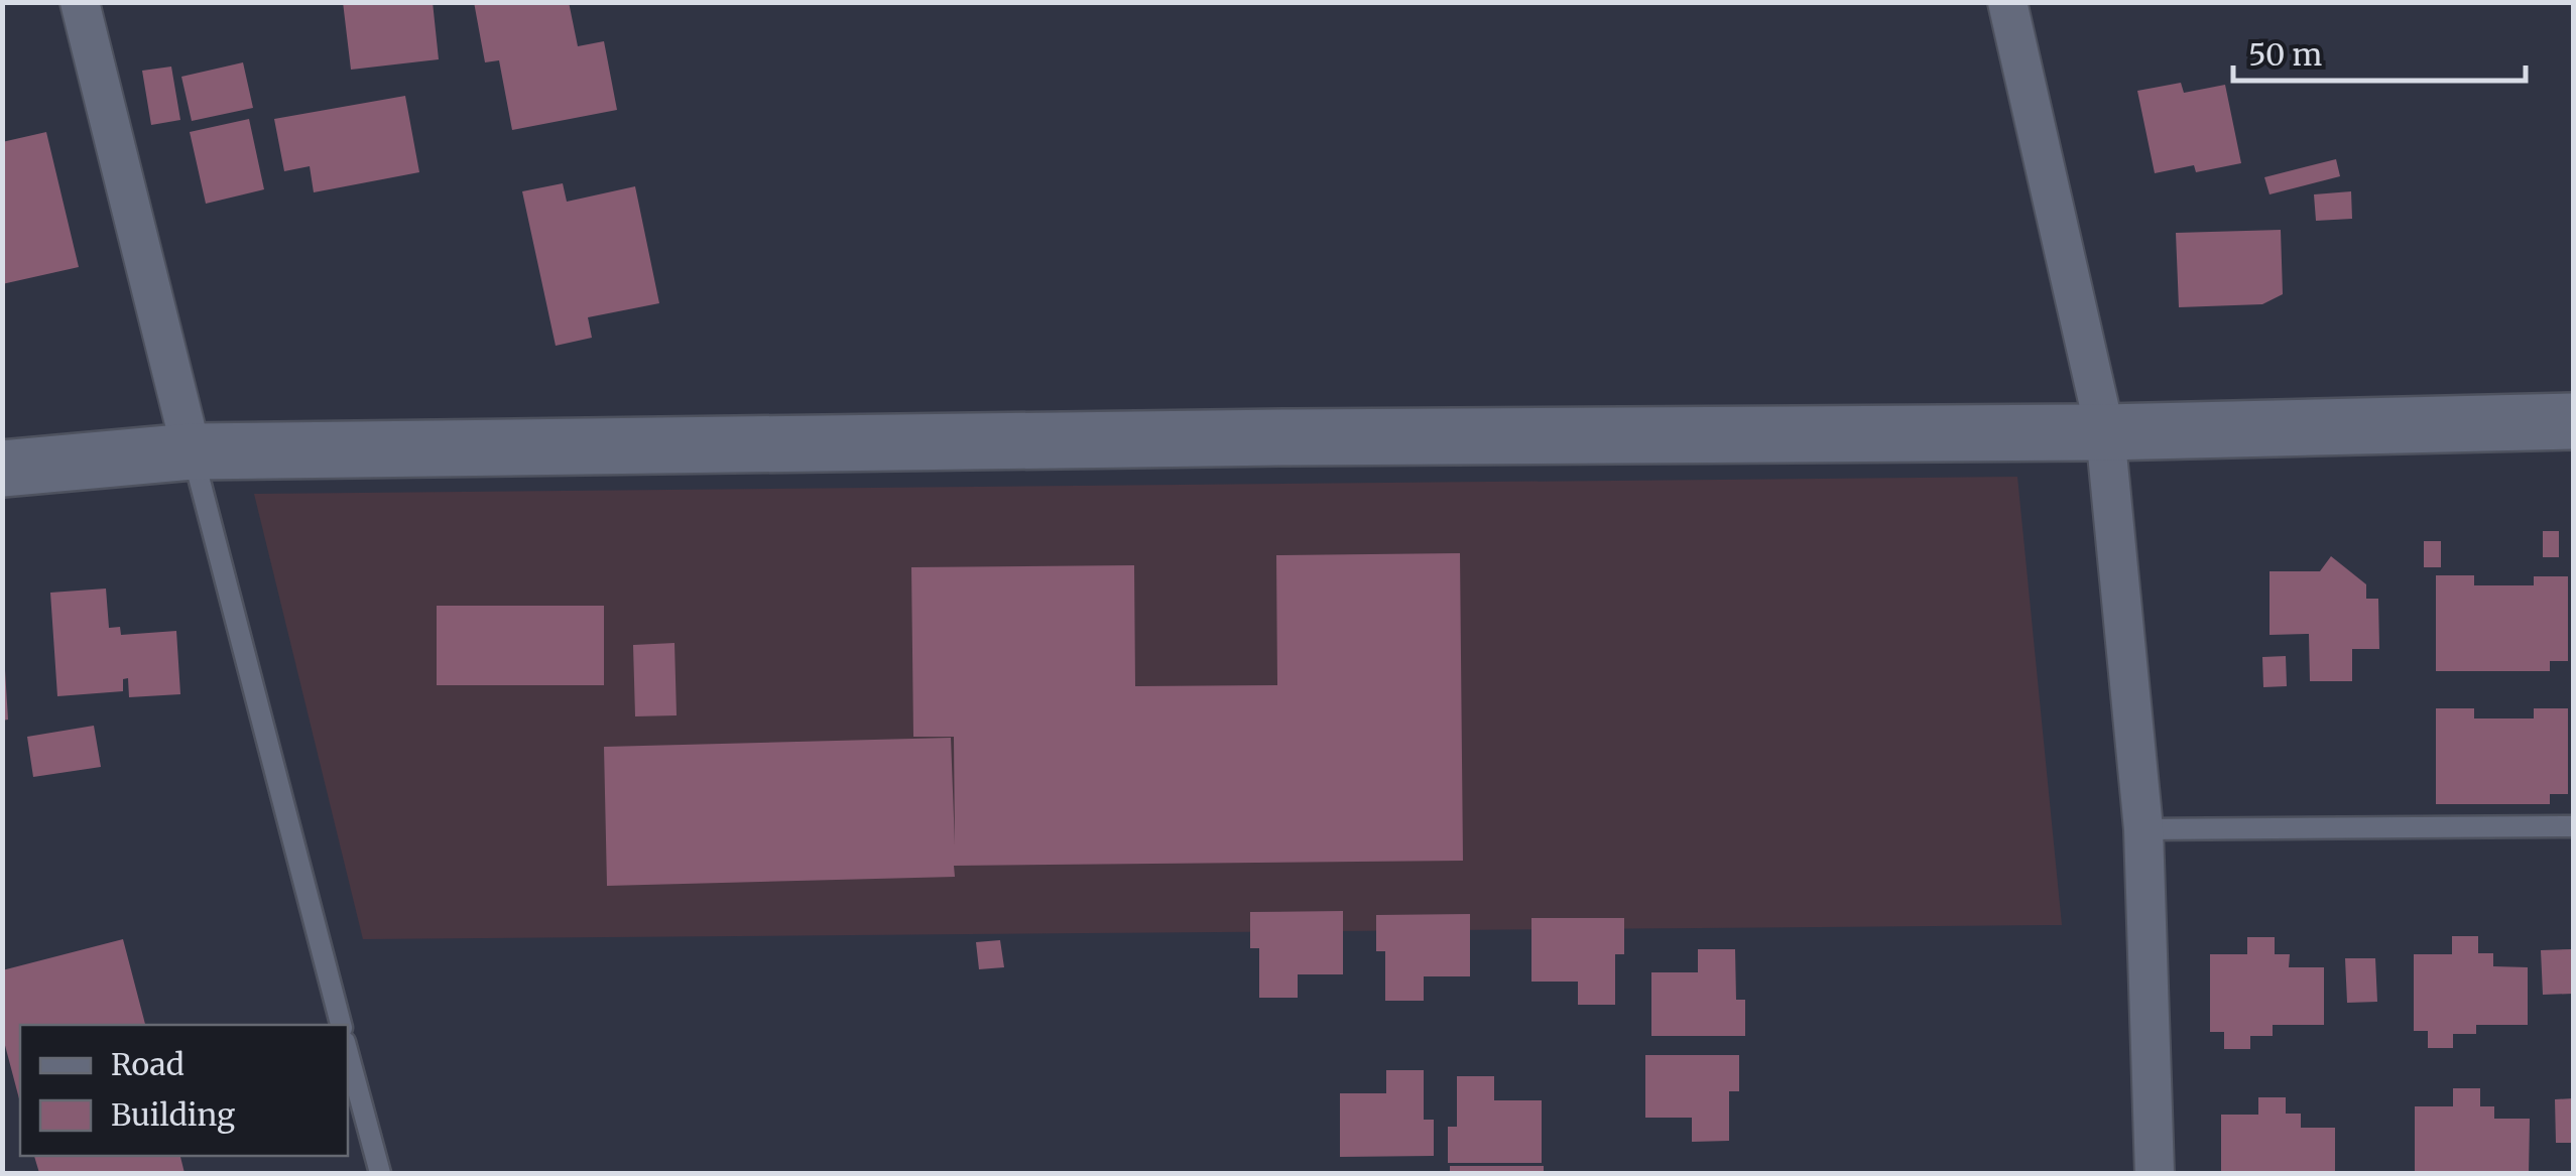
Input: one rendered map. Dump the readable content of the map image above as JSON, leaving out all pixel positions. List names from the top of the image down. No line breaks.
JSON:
{"legend":["Road","Building"],"scale_bar":"50 m"}
